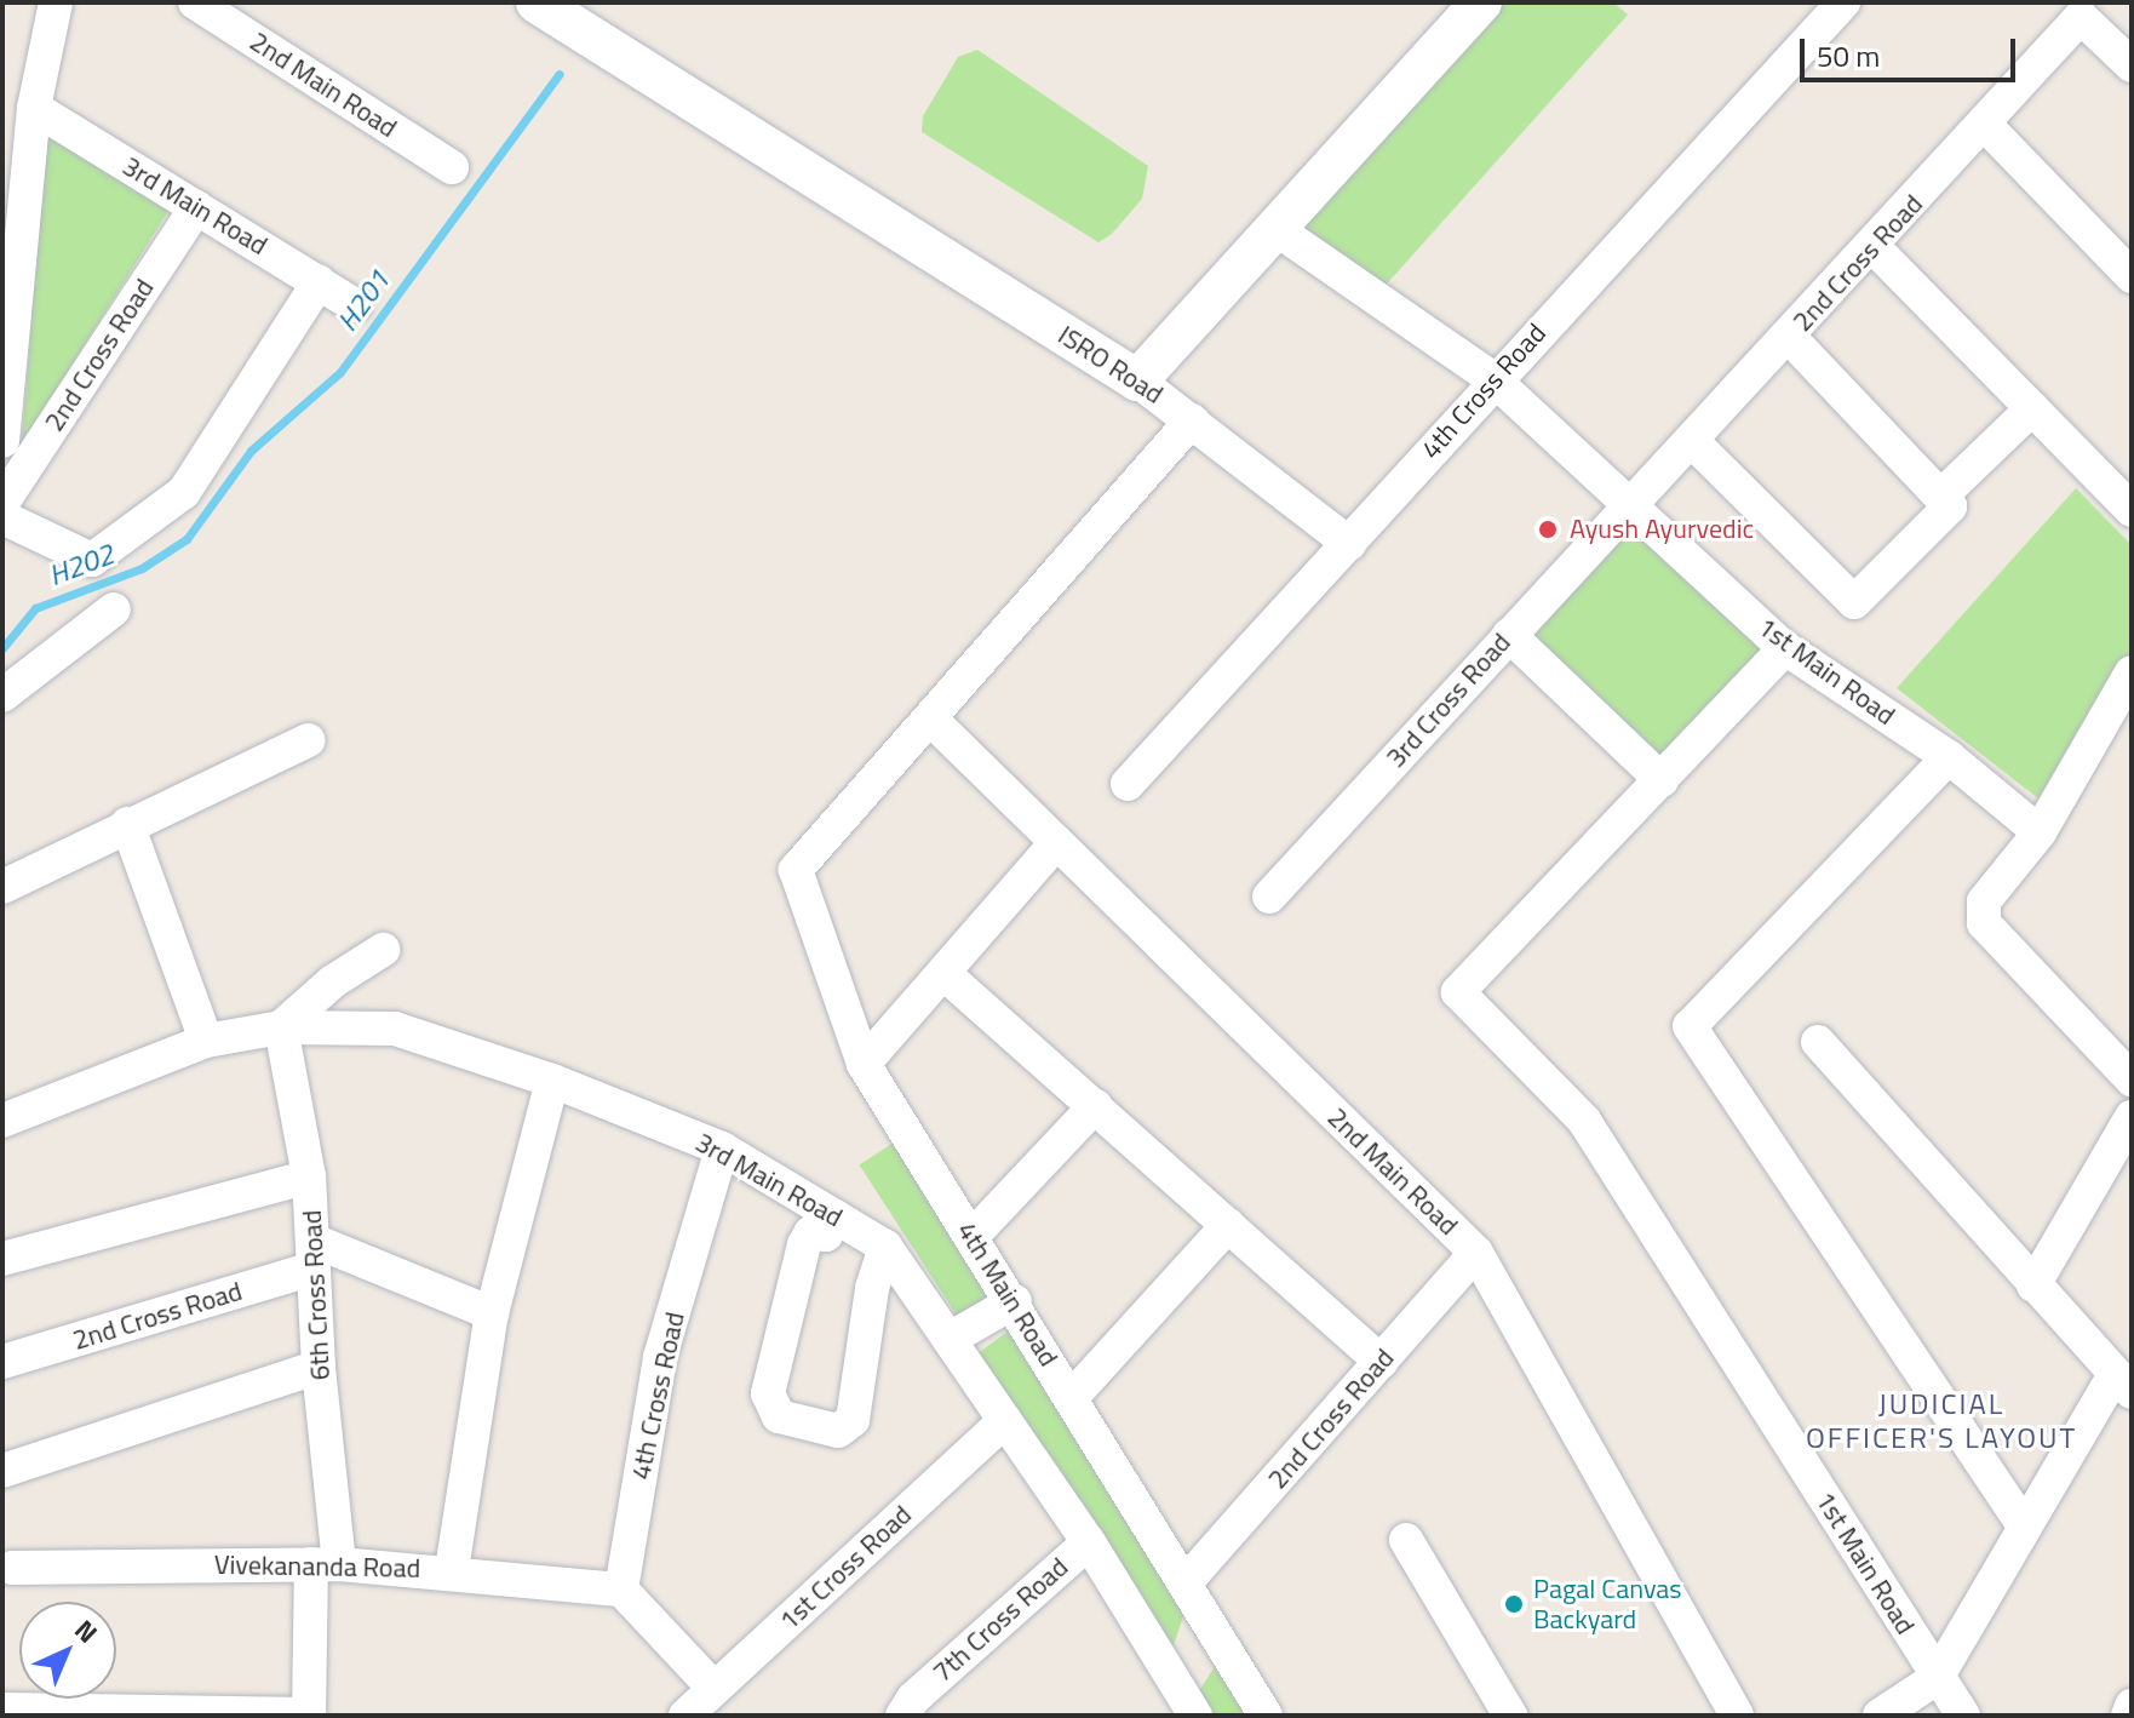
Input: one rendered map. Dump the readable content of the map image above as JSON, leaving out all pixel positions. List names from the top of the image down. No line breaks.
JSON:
{"streets":{"street":["2nd Main Road","3rd Main Road","2nd Cross Road","ISRO Road","4th Cross Road","1st Main Road","3rd Cross Road","4th Main Road","6th Cross Road","Vivekananda Road","1st Cross Road","7th Cross Road"]},"crossings":[["2nd Main Road","2nd Cross Road"],["2nd Main Road","ISRO Road"],["3rd Main Road","2nd Cross Road"],["3rd Main Road","4th Cross Road"],["3rd Main Road","6th Cross Road"],["3rd Main Road","1st Cross Road"],["3rd Main Road","7th Cross Road"],["2nd Cross Road","1st Main Road"],["2nd Cross Road","3rd Cross Road"],["2nd Cross Road","4th Main Road"],["2nd Cross Road","6th Cross Road"],["ISRO Road","4th Main Road"],["4th Cross Road","1st Main Road"],["4th Cross Road","Vivekananda Road"],["1st Main Road","3rd Cross Road"],["6th Cross Road","Vivekananda Road"]],"districts":["JUDICIAL OFFICER'S LAYOUT"],"water":["H201","H202"],"places":["Ayush Ayurvedic","Pagal Canvas Backyard"],"scale_bar":"50 m","north":"top right"}
